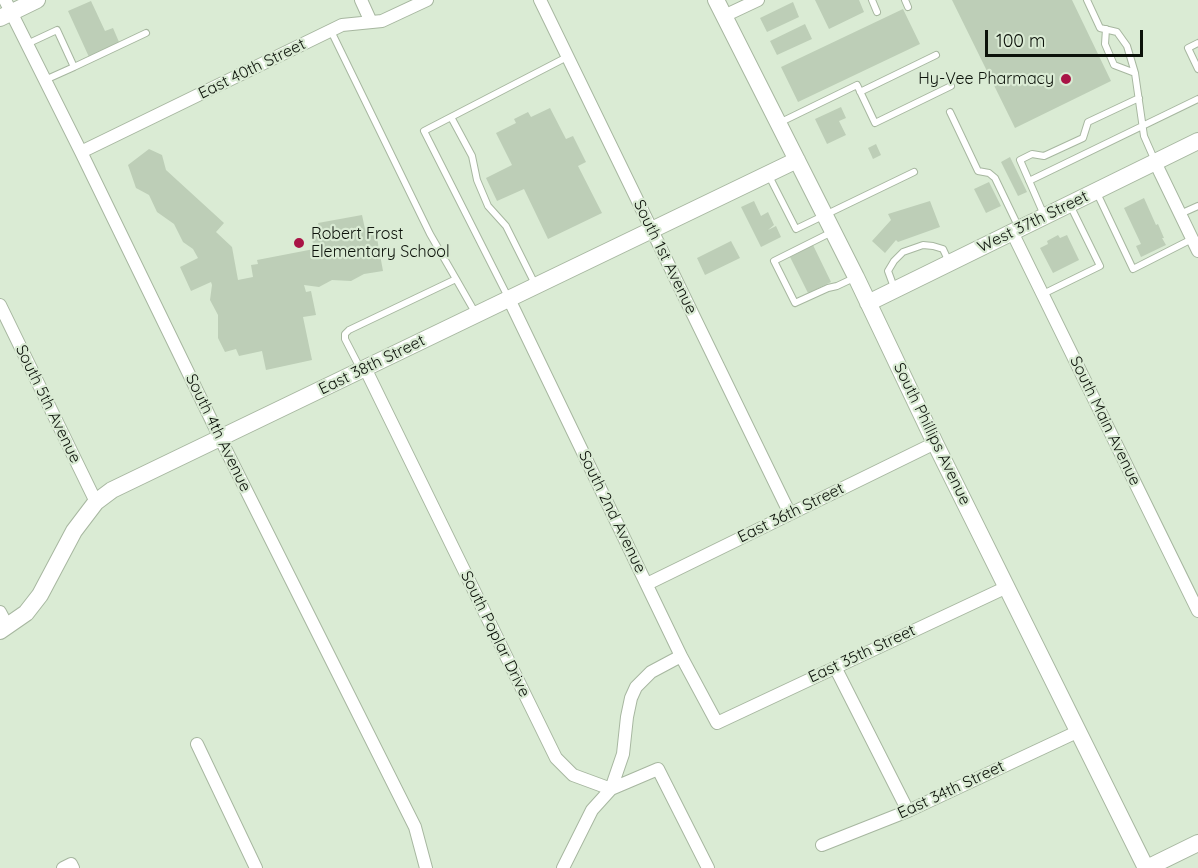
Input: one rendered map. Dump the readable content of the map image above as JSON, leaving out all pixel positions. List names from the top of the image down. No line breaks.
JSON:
{"streets":{"street":["East 40th Street","West 37th Street","South 1st Avenue","East 38th Street","South 5th Avenue","South Main Avenue","South 4th Avenue","South Phillips Avenue","South 2nd Avenue","East 36th Street","South Poplar Drive","East 35th Street","East 34th Street"]},"crossings":[["East 40th Street","South 4th Avenue"],["West 37th Street","South Main Avenue"],["West 37th Street","South Phillips Avenue"],["South 1st Avenue","East 38th Street"],["South 1st Avenue","East 36th Street"],["East 38th Street","South 5th Avenue"],["East 38th Street","South 4th Avenue"],["East 38th Street","South Phillips Avenue"],["East 38th Street","South 2nd Avenue"],["East 38th Street","South Poplar Drive"],["South Phillips Avenue","East 36th Street"],["South Phillips Avenue","East 35th Street"],["South Phillips Avenue","East 34th Street"],["South 2nd Avenue","East 36th Street"],["South 2nd Avenue","East 35th Street"]],"places":["Hy-Vee Pharmacy","Robert Frost Elementary School"],"scale_bar":"100 m"}
